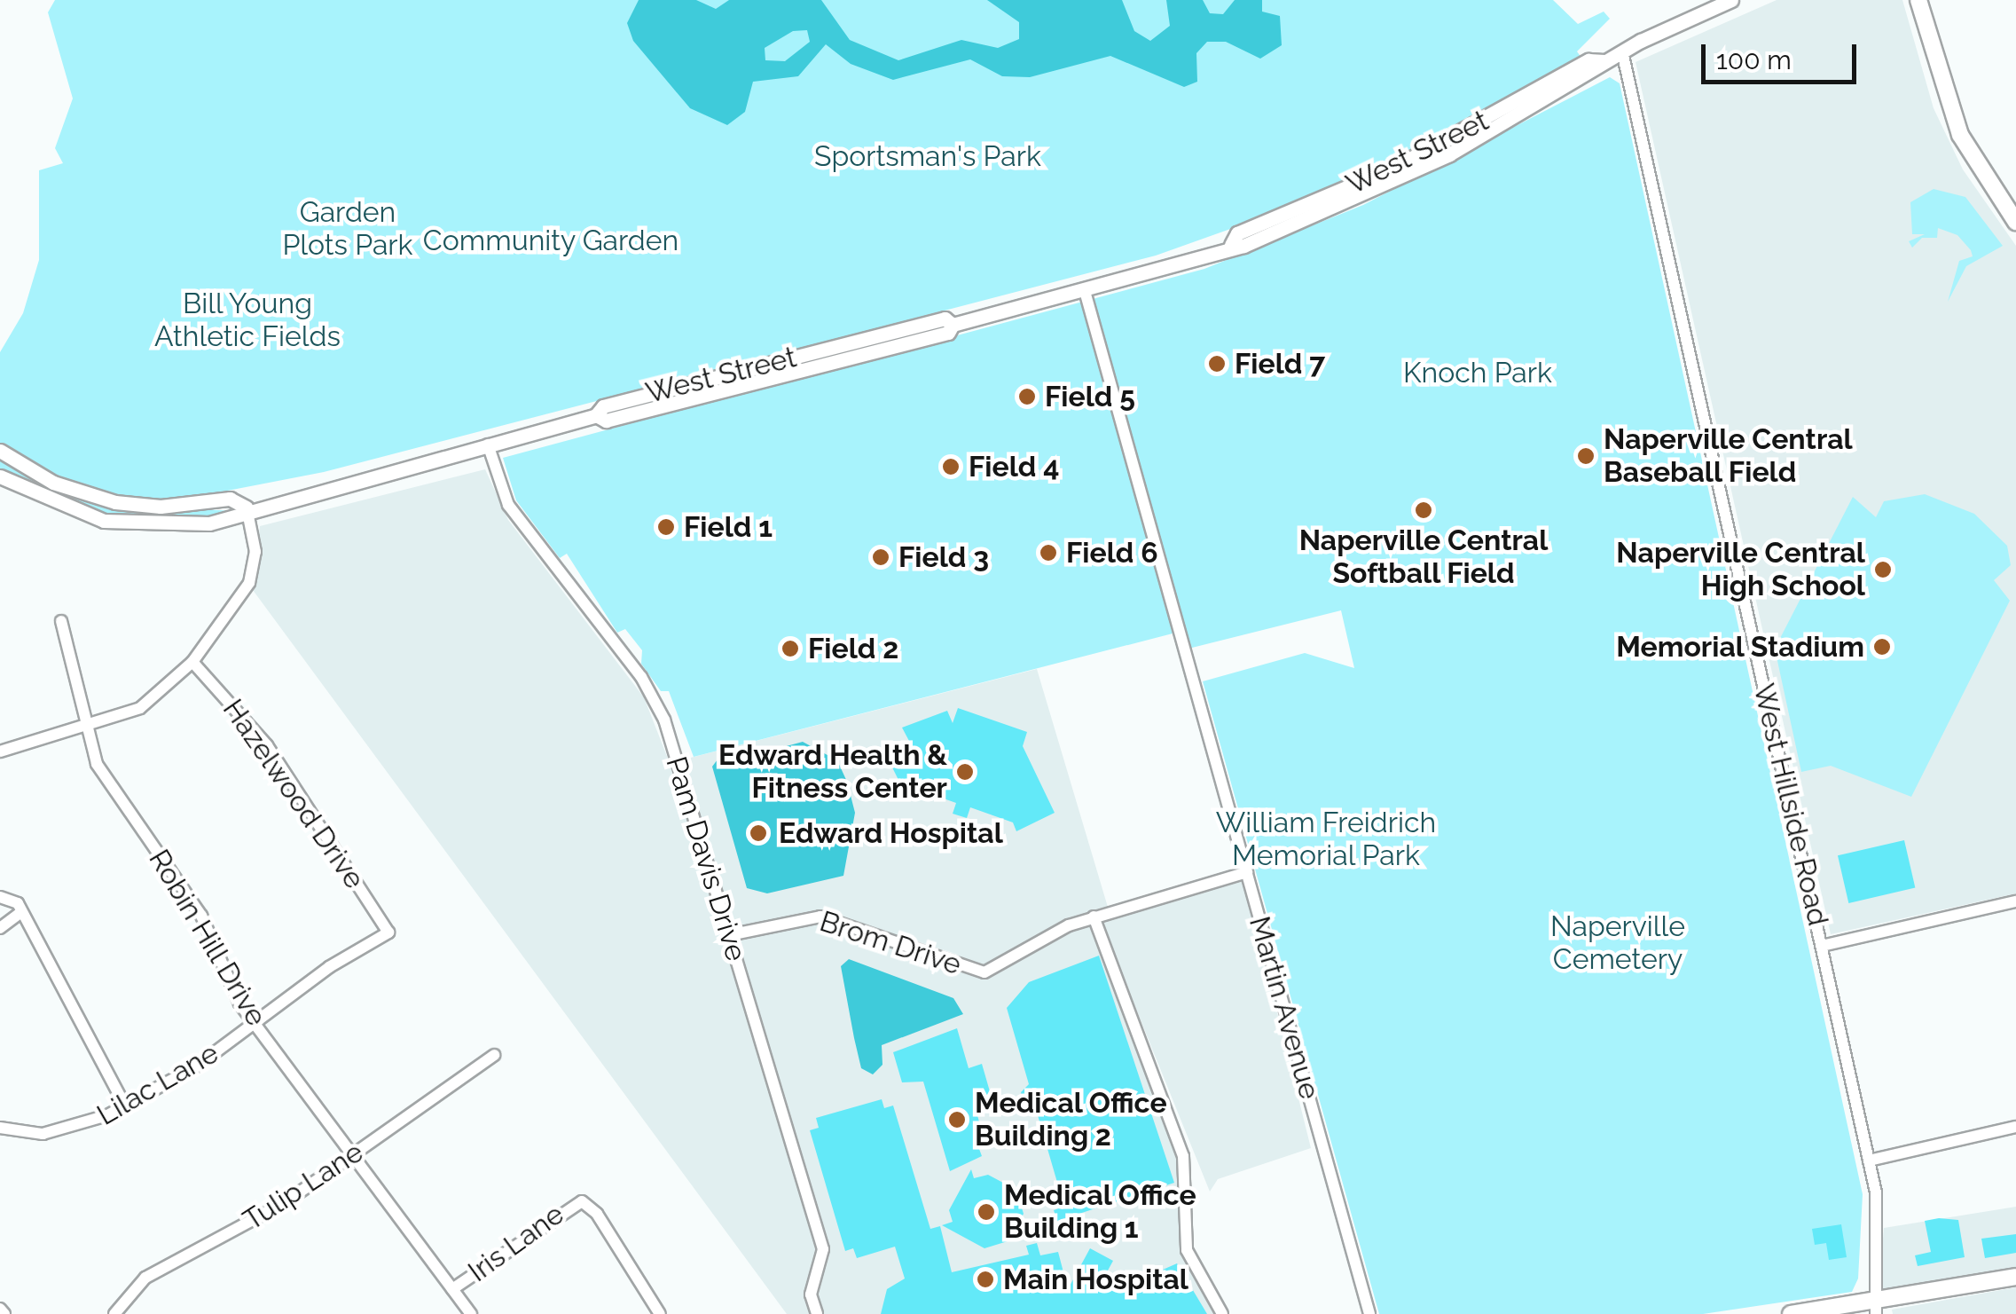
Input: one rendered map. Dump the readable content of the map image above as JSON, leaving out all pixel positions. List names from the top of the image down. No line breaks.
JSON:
{"streets":{"street":["West Street","Hazelwood Drive","West Hillside Road","Pam Davis Drive","Robin Hill Drive","Brom Drive","Martin Avenue","Lilac Lane","Tulip Lane","Iris Lane"]},"crossings":[["West Street","West Hillside Road"],["West Street","Pam Davis Drive"],["West Street","Martin Avenue"],["Hazelwood Drive","Lilac Lane"],["Pam Davis Drive","Brom Drive"],["Robin Hill Drive","Lilac Lane"],["Robin Hill Drive","Tulip Lane"],["Robin Hill Drive","Iris Lane"],["Brom Drive","Martin Avenue"]],"parks":["Sportsman's Park","Garden Plots Park","Community Garden","Bill Young Athletic Fields","Knoch Park","William Freidrich Memorial Park","Naperville Cemetery"],"places":["Field 7","Field 5","Naperville Central Baseball Field","Field 4","Naperville Central Softball Field","Field 1","Field 6","Field 3","Naperville Central High School","Memorial Stadium","Field 2","Edward Health & Fitness Center","Edward Hospital","Medical Office Building 2","Medical Office Building 1","Main Hospital"],"scale_bar":"100 m"}
